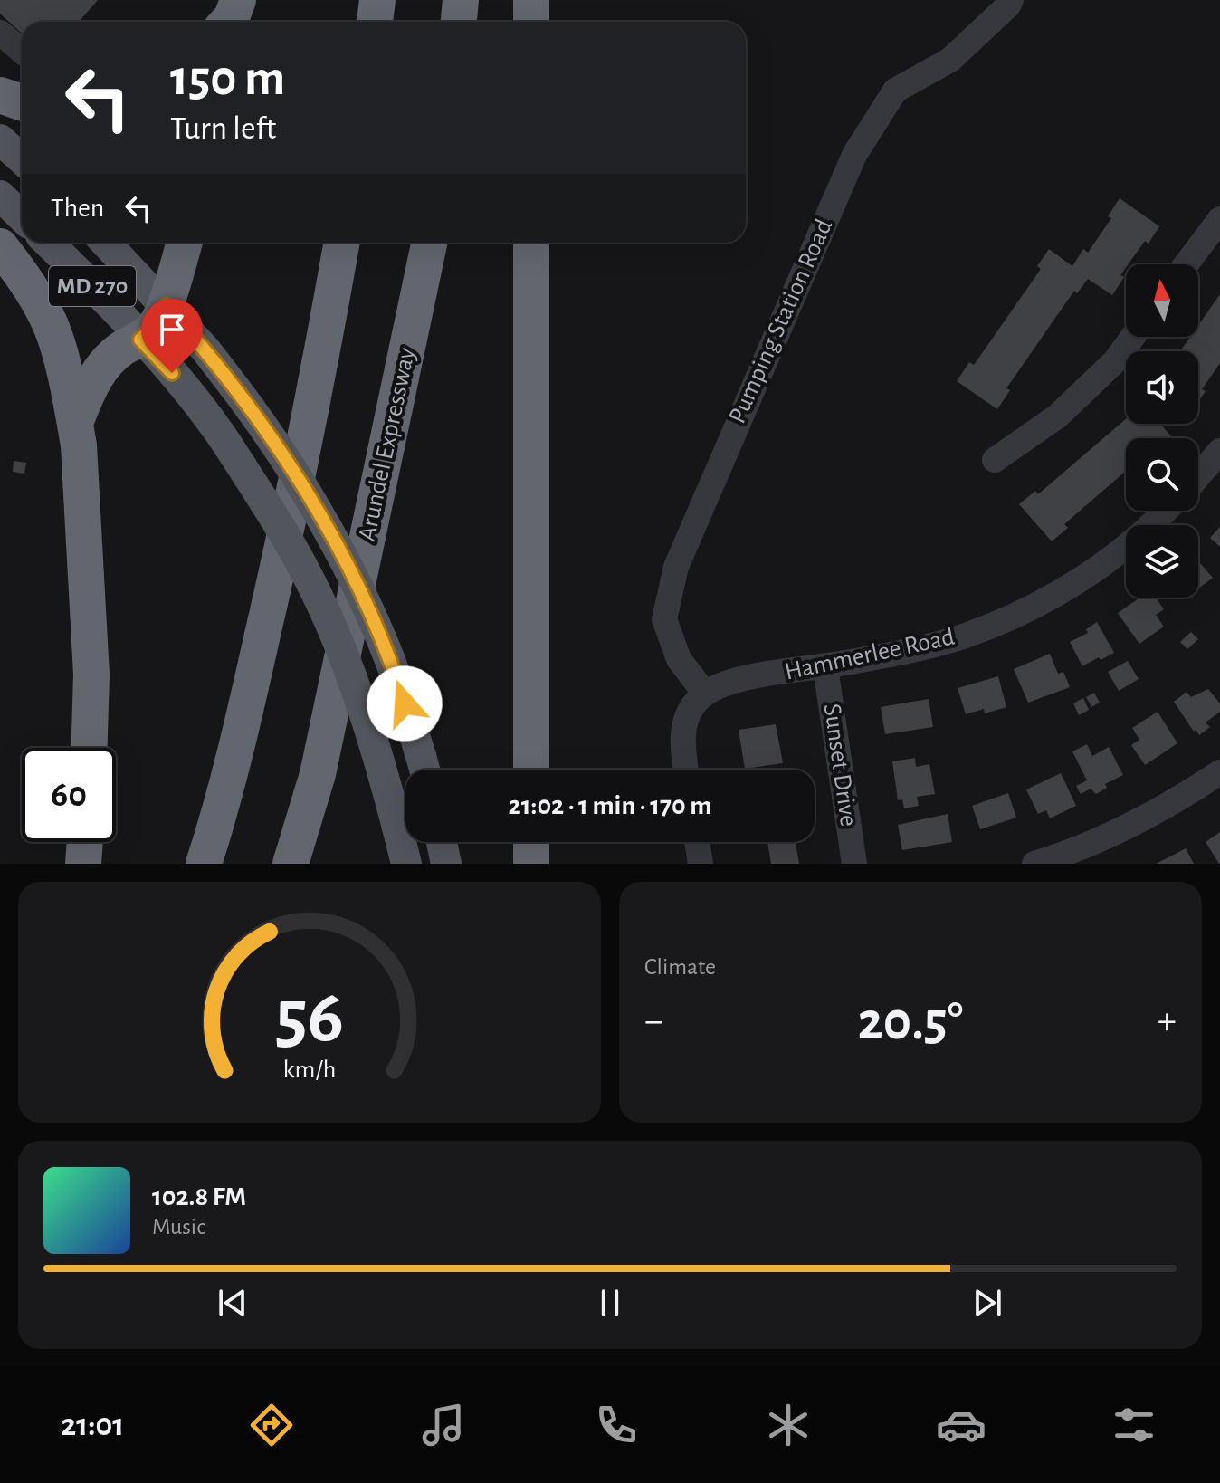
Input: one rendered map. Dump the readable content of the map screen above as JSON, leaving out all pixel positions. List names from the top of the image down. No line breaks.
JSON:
{"streets":{"highway":["Arundel Expressway"],"main road":["MD 270"],"street":["Pumping Station Road","Hammerlee Road","Sunset Drive"]},"crossings":[["Pumping Station Road","Hammerlee Road"],["Hammerlee Road","Sunset Drive"]],"north":"top","page":{"turn":["150 m","Turn left"],"then":"Then","limit":"60","trip":"21:02 · 1 min · 170 m","tile":"Climate","heat":["−","20.5°","+"],"song":["102.8 FM","Music"],"tabs":"21:01","gauge":["56","km/h"]}}
